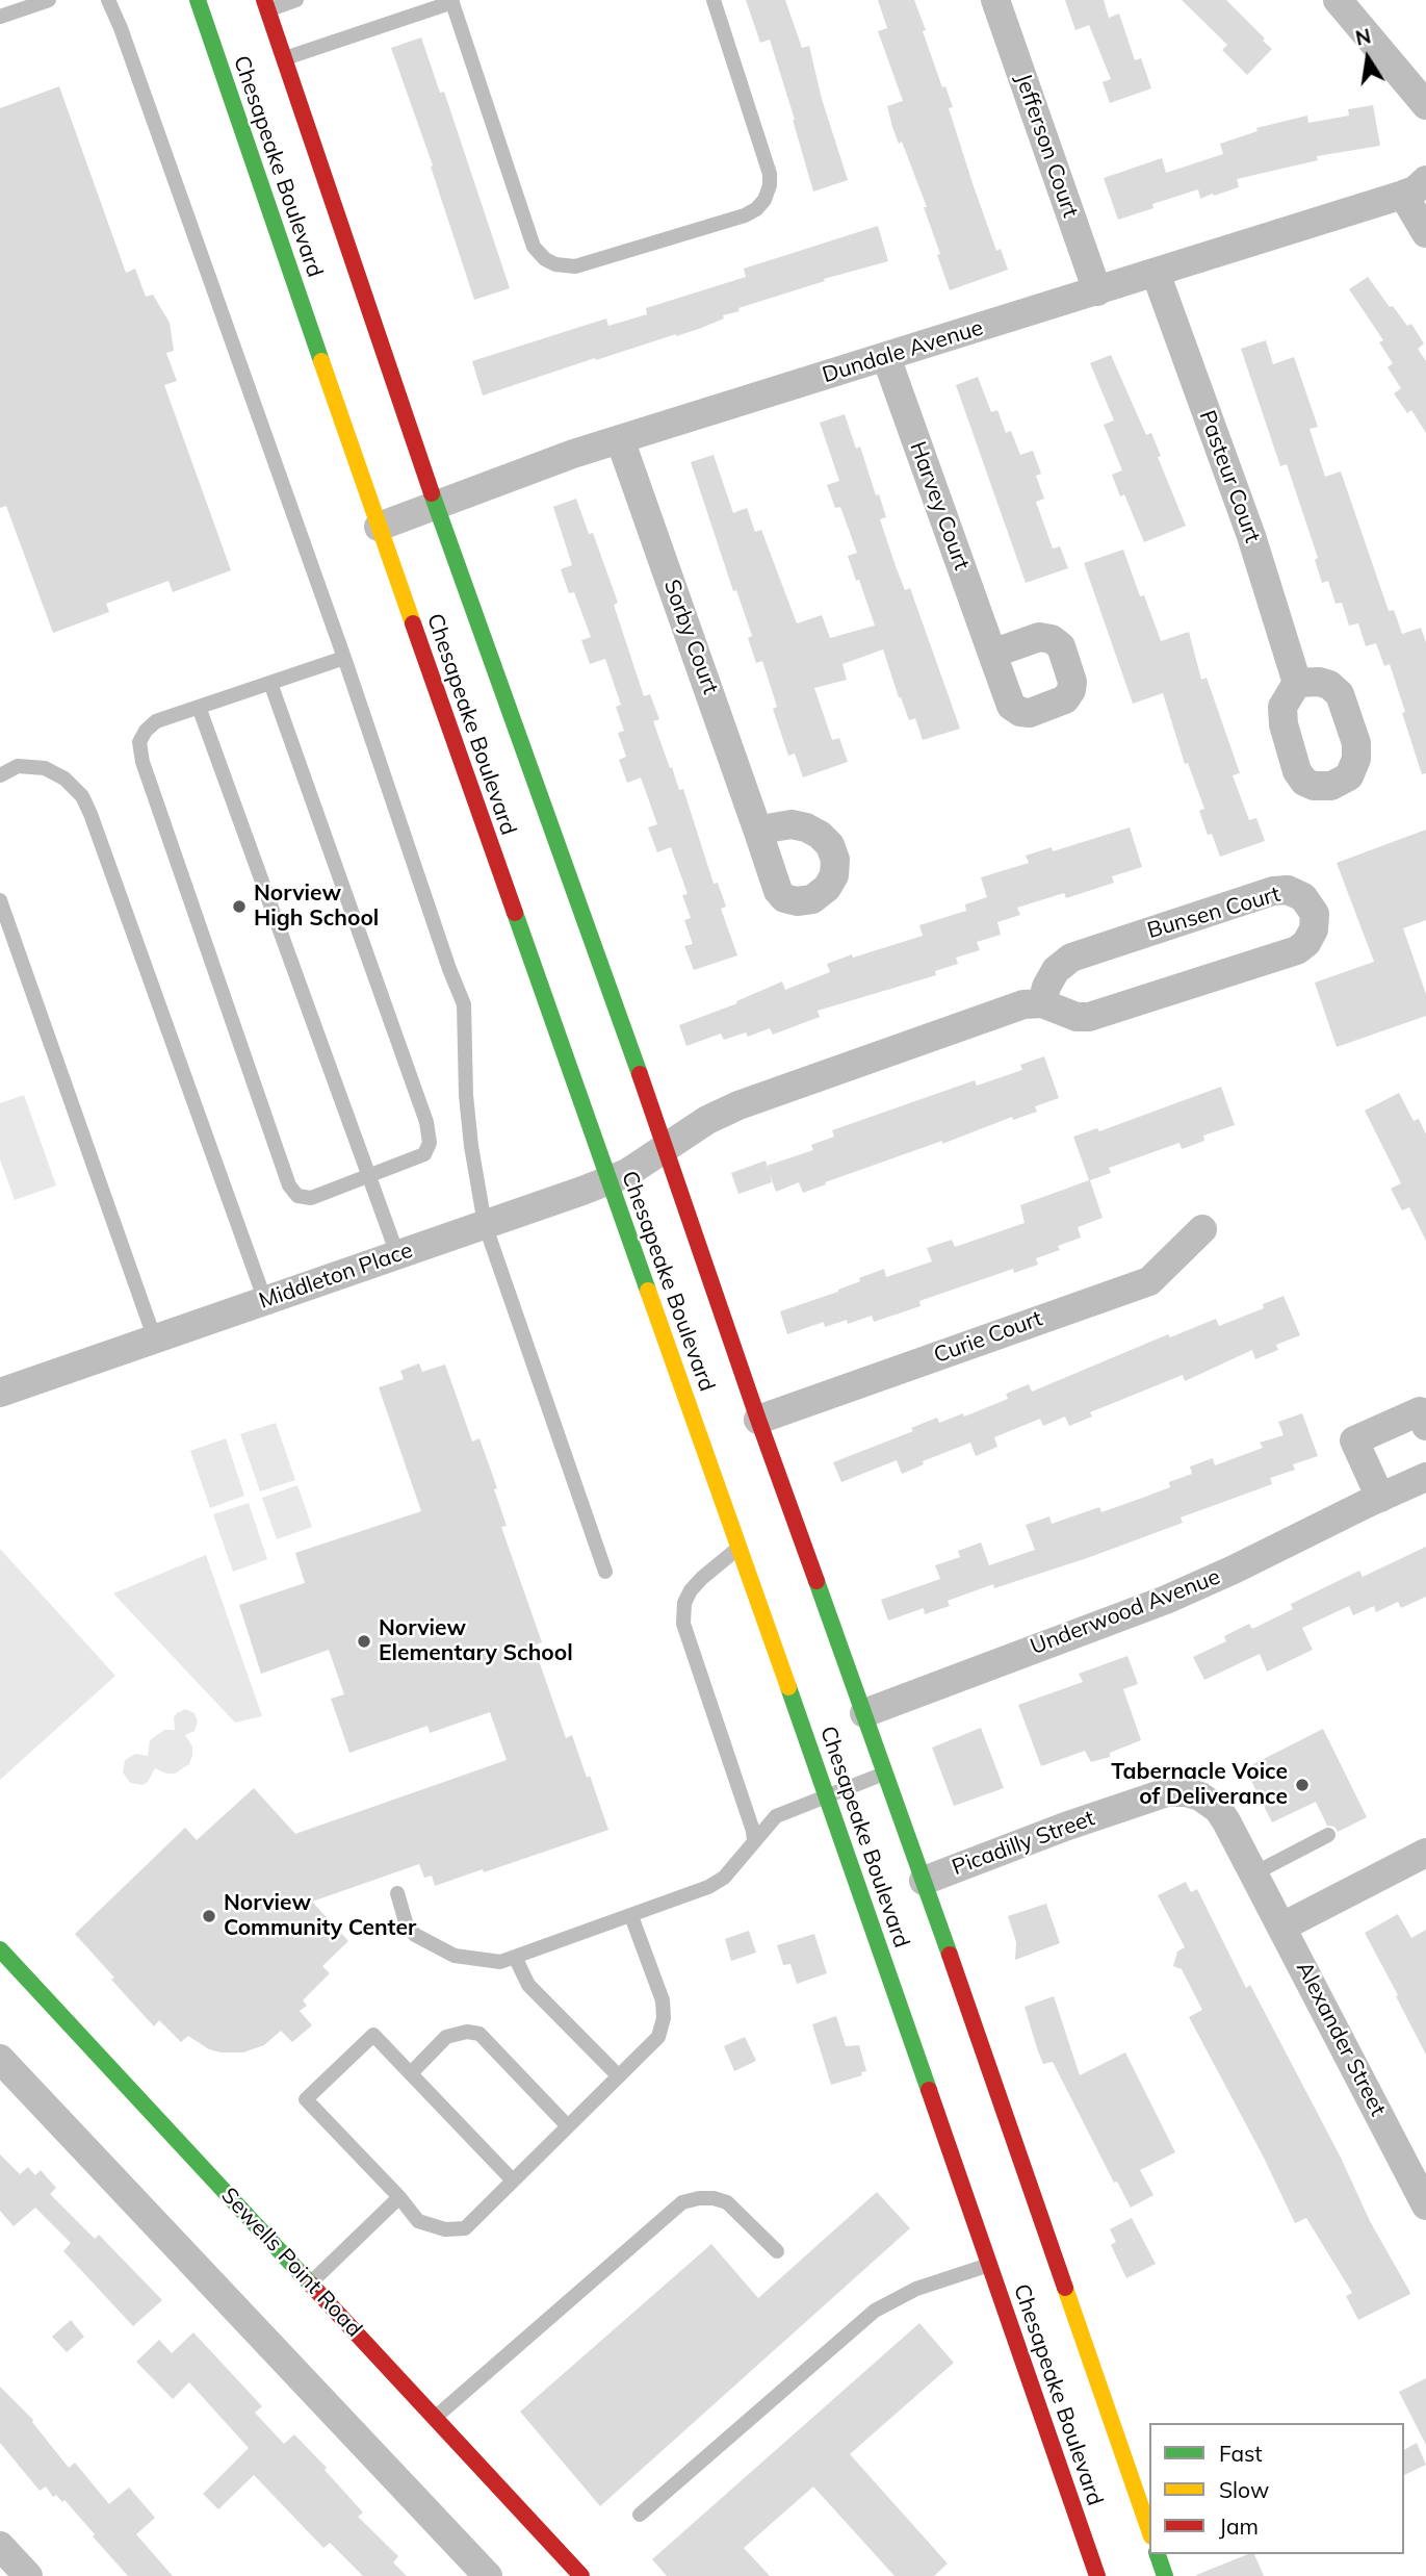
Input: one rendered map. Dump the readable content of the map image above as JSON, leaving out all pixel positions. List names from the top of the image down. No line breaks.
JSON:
{"streets":{"main road":["Chesapeake Boulevard","Sewells Point Road"],"street":["Jefferson Court","Dundale Avenue","Pasteur Court","Harvey Court","Sorby Court","Bunsen Court","Middleton Place","Curie Court","Underwood Avenue","Picadilly Street","Alexander Street"]},"crossings":[["Jefferson Court","Dundale Avenue"],["Chesapeake Boulevard","Dundale Avenue"],["Chesapeake Boulevard","Middleton Place"],["Chesapeake Boulevard","Curie Court"],["Chesapeake Boulevard","Underwood Avenue"],["Chesapeake Boulevard","Picadilly Street"],["Dundale Avenue","Pasteur Court"],["Dundale Avenue","Harvey Court"],["Dundale Avenue","Sorby Court"],["Picadilly Street","Alexander Street"]],"places":["Norview High School","Norview Elementary School","Tabernacle Voice of Deliverance","Norview Community Center"],"legend":["Fast","Slow","Jam"],"north":"top"}
